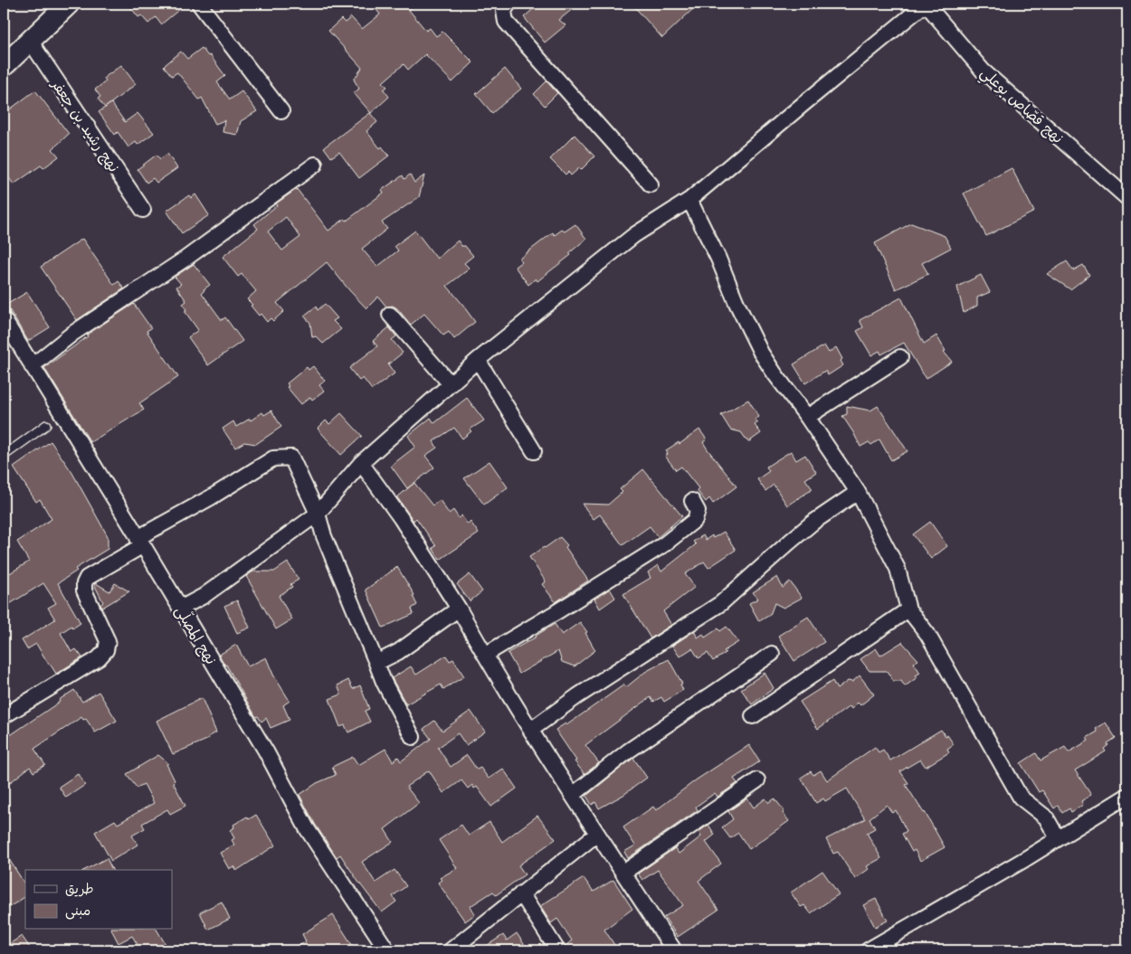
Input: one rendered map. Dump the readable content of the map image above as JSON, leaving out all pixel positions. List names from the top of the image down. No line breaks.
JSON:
{"streets":{"street":["نهج قصّاص بوعلي","نهج رشيد بن جعفر","نهج المصلّى"]},"legend":["طريق","مبنى"]}
